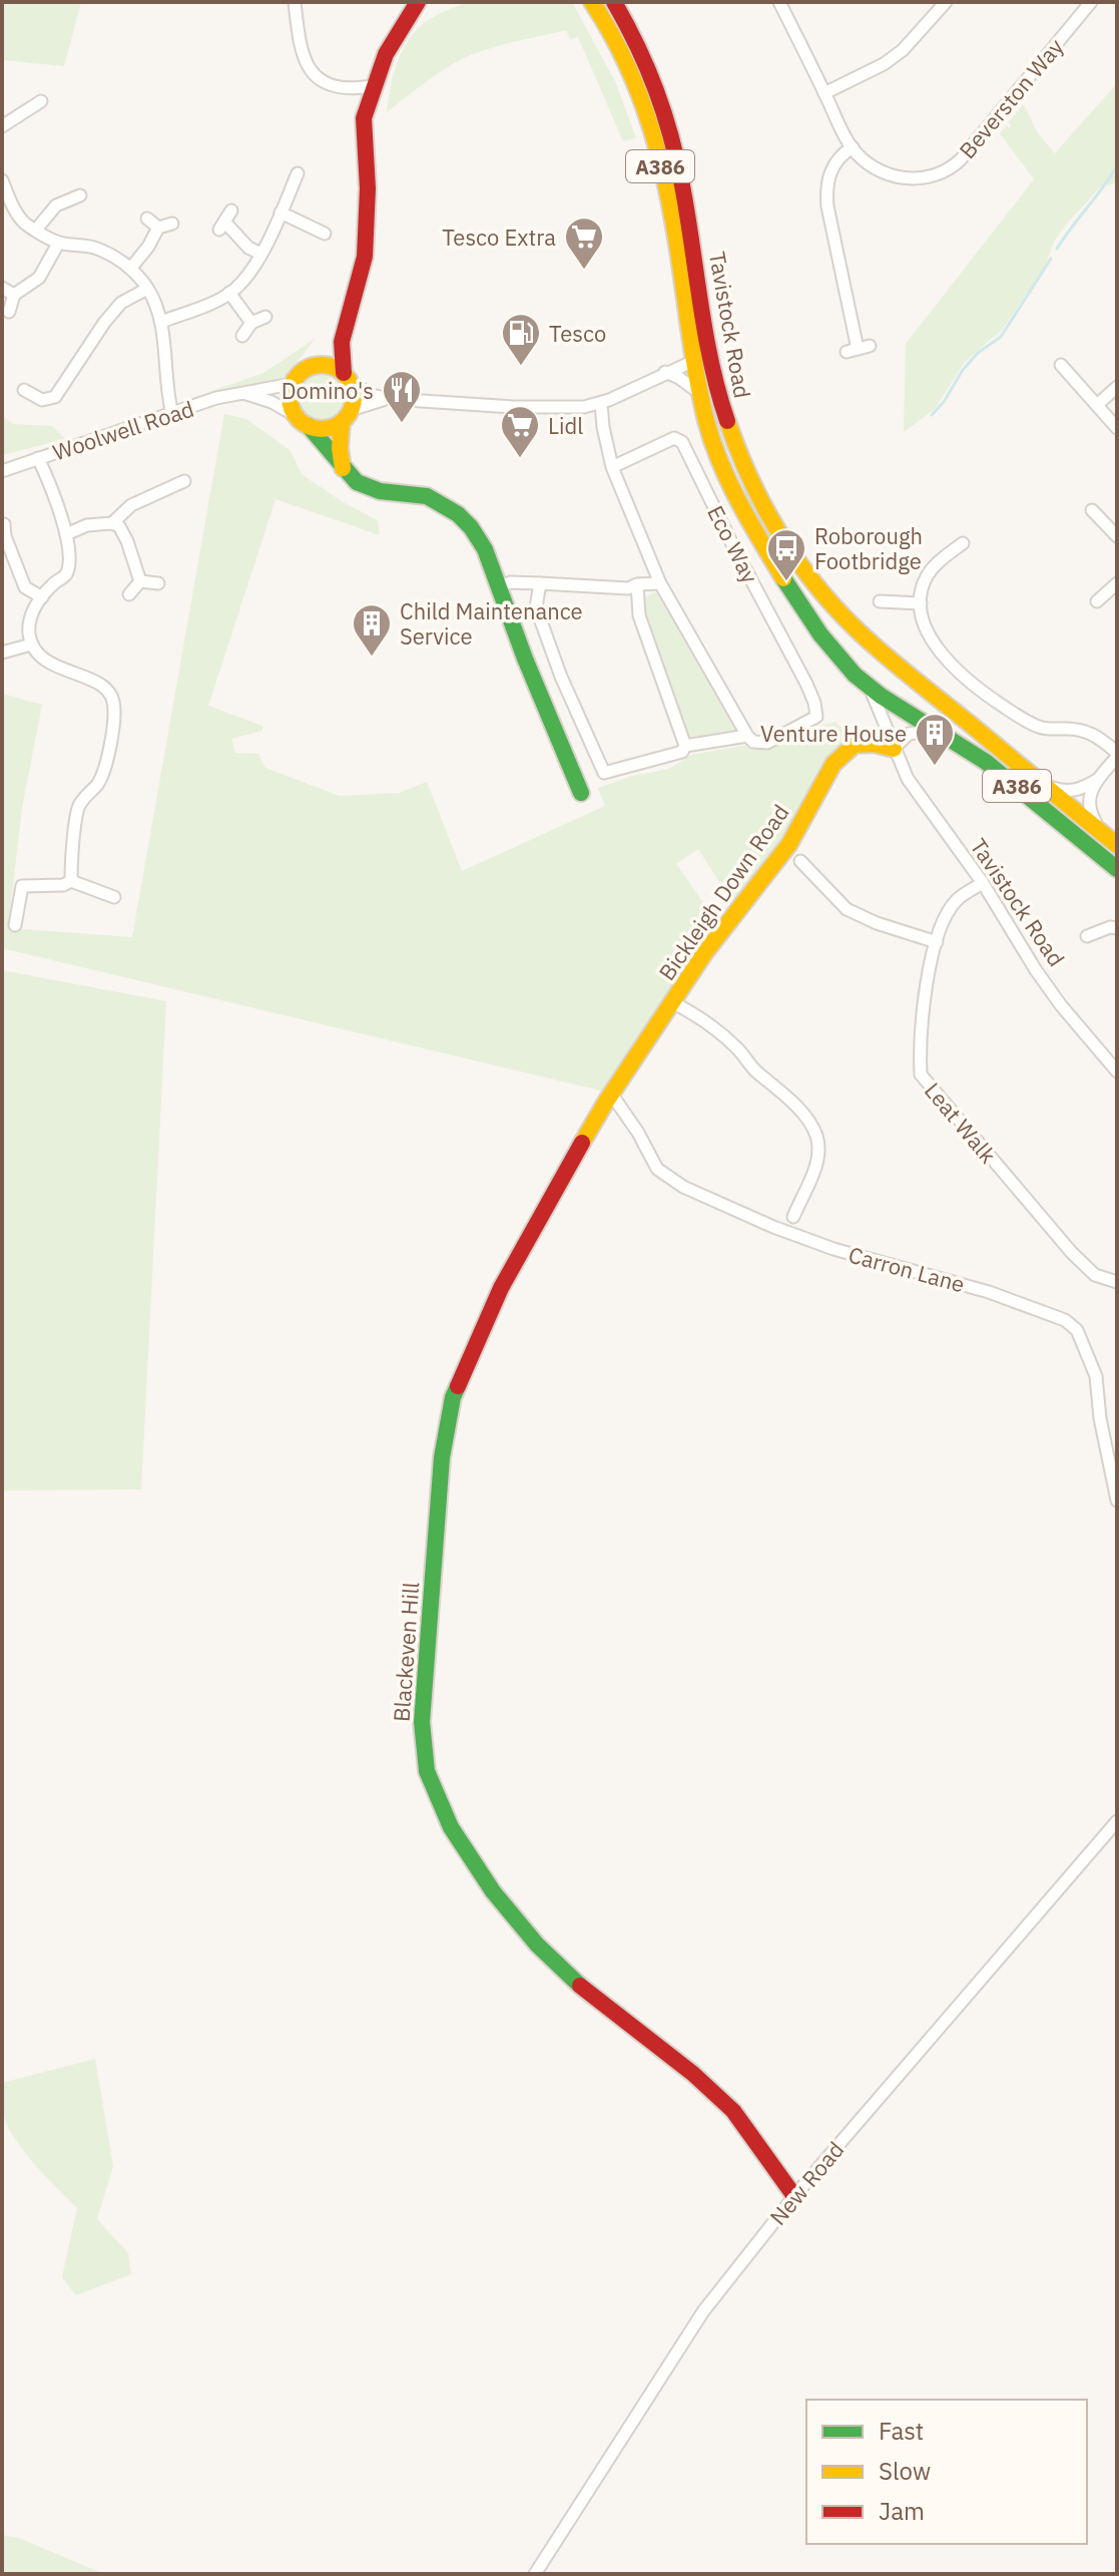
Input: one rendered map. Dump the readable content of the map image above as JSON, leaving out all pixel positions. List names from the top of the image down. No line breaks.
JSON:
{"streets":{"main road":["A386","Tavistock Road","Bickleigh Down Road","Blackeven Hill"],"street":["Beverston Way","Woolwell Road","Eco Way","Leat Walk","Carron Lane","New Road"]},"crossings":[["Tavistock Road","Bickleigh Down Road"],["Tavistock Road","Leat Walk"],["Bickleigh Down Road","Carron Lane"],["Bickleigh Down Road","Blackeven Hill"],["Carron Lane","Blackeven Hill"],["Blackeven Hill","New Road"]],"places":{"supermarket":["Tesco Extra","Lidl"],"fuel station":["Tesco"],"restaurant":["Domino's"],"bus stop":["Roborough Footbridge"],"building":["Child Maintenance Service","Venture House"]},"legend":["Fast","Slow","Jam"]}
